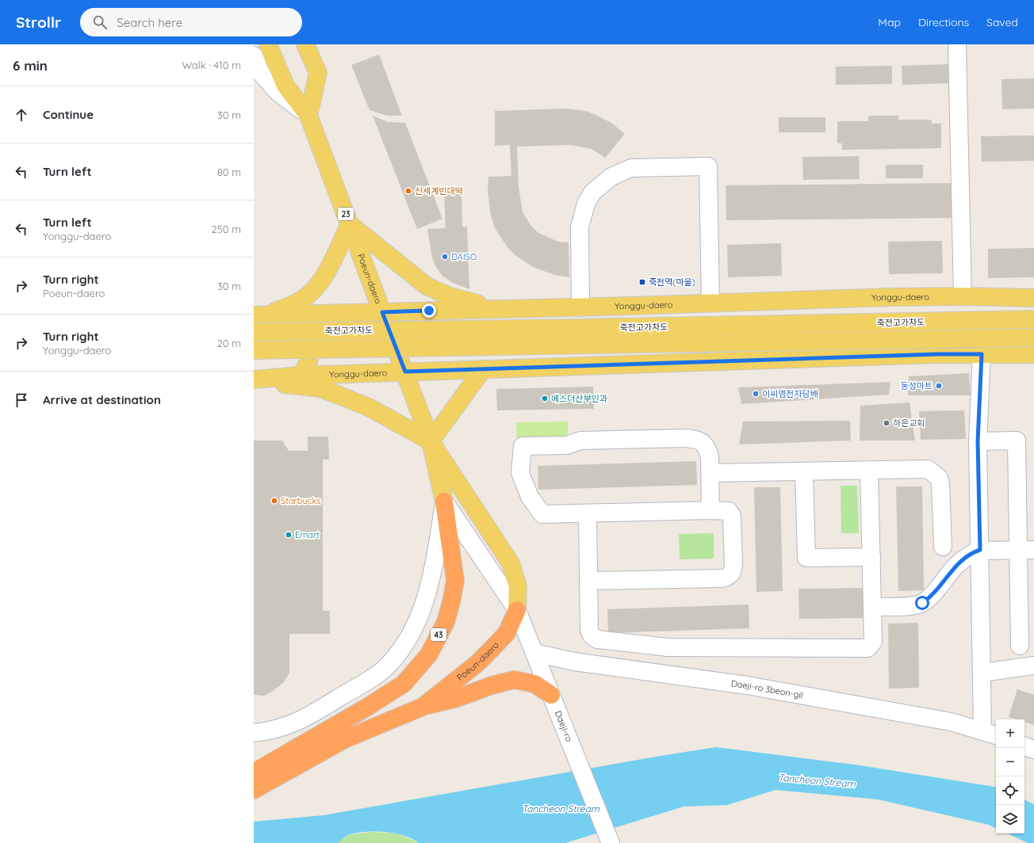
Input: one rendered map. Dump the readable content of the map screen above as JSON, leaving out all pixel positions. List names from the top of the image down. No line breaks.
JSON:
{"streets":{"highway":["Poeun-daero","43"],"main road":["23","Yonggu-daero","죽전고가차도"],"street":["Daeji-ro 3beon-gil","Daeji-ro"]},"crossings":[["Poeun-daero","Yonggu-daero"],["Poeun-daero","Daeji-ro"],["Daeji-ro 3beon-gil","Daeji-ro"]],"water":["Tancheon Stream"],"places":{"other":["신세계빈대떡","DAISO","동성마트","이씨엠전자담배","에스더산부인과","하은교회","Starbucks","Emart"],"transit":["죽전역(마을)"]},"page":{"header":"Strollr","search":"Search here","nav":["Map","Directions","Saved"],"heading":["6 min","Walk · 410 m"],"list":[["Continue","30 m"],["Turn left","80 m"],["Turn left","Yonggu-daero","250 m"],["Turn right","Poeun-daero","30 m"],["Turn right","Yonggu-daero","20 m"],"Arrive at destination"],"map_buttons":["+","−"]}}
